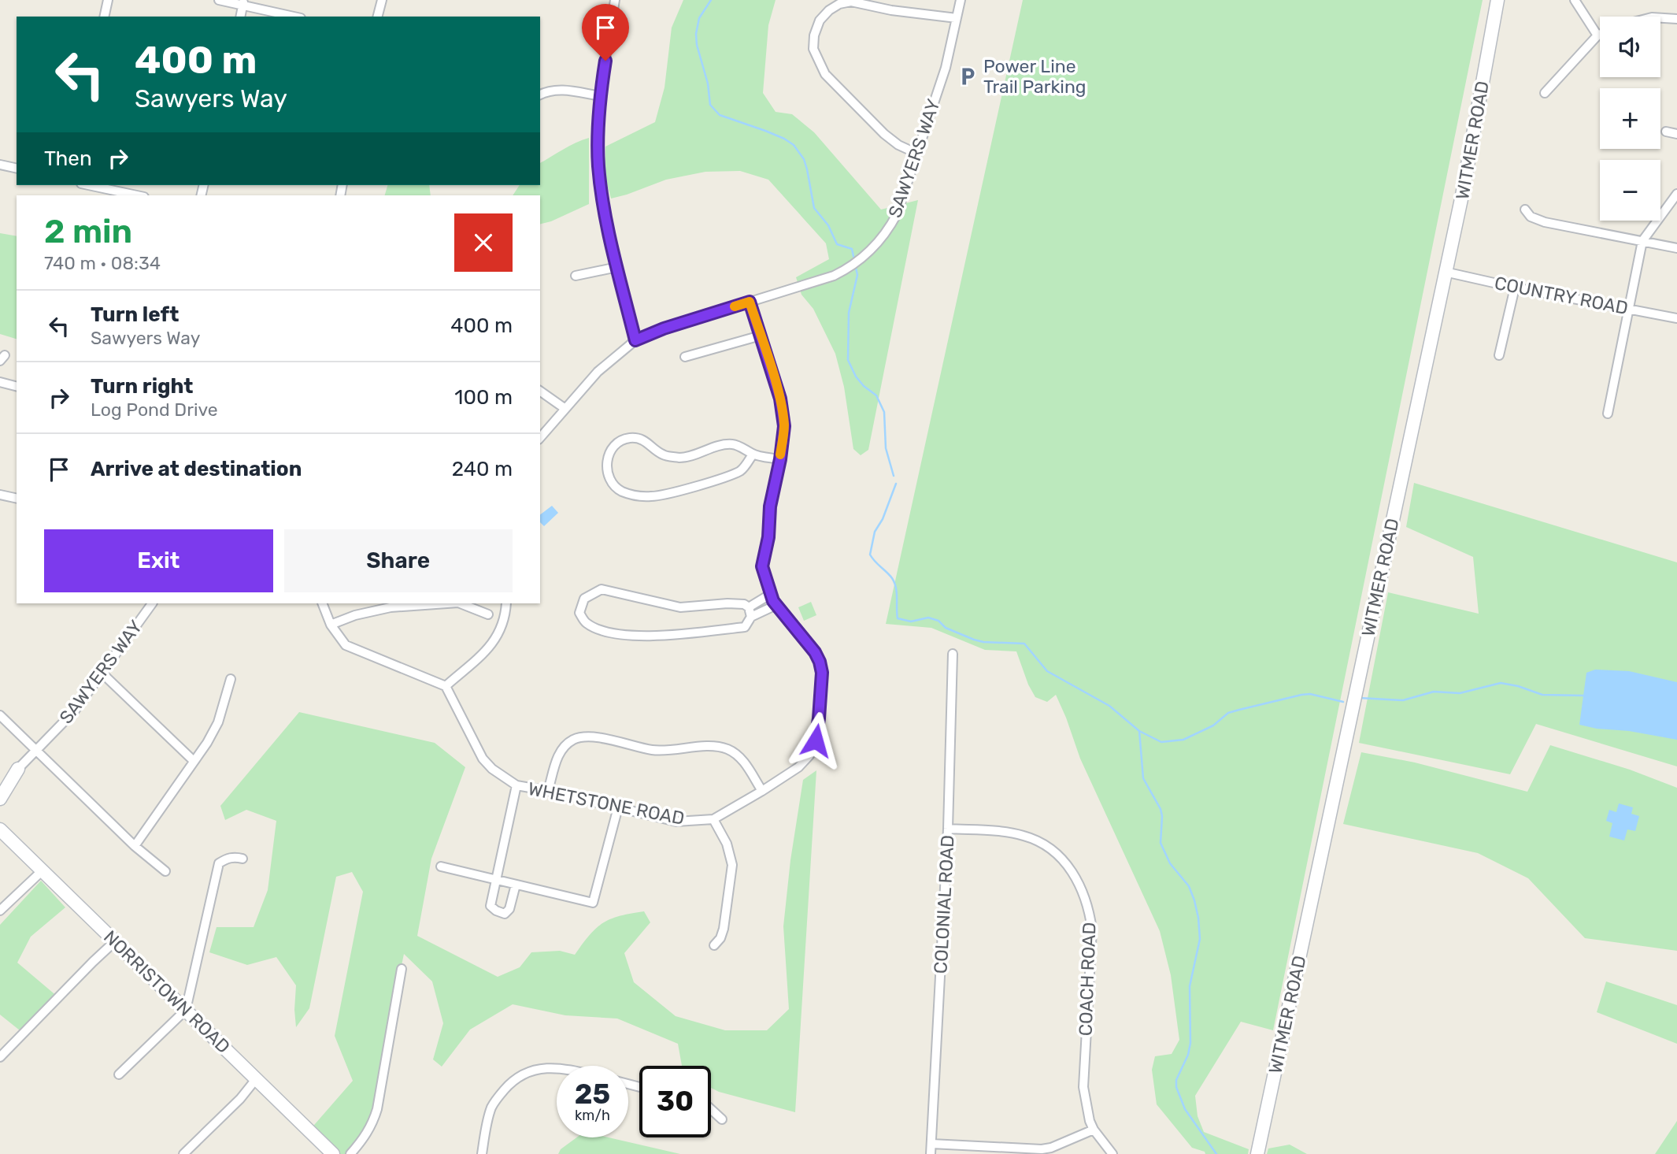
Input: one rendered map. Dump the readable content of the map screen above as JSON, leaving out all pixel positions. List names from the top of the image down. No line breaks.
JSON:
{"streets":{"street":["WITMER ROAD","SAWYERS WAY","COUNTRY ROAD","WHETSTONE ROAD","COLONIAL ROAD","COACH ROAD","NORRISTOWN ROAD"]},"crossings":[["WITMER ROAD","COUNTRY ROAD"],["SAWYERS WAY","WHETSTONE ROAD"],["COLONIAL ROAD","COACH ROAD"]],"places":{"parking":["Power Line Trail Parking"]},"page":{"map_buttons":["+","−"],"turn":["400 m","Sawyers Way"],"then":"Then","heading":["2 min","740 m · 08:34"],"list":[{"name":"Turn left","note":"Sawyers Way","value":"400 m"},{"name":"Turn right","note":"Log Pond Drive","value":"100 m"},{"name":"Arrive at destination","value":"240 m"}],"buttons":["Exit","Share"],"speed":"25 km/h","limit":"30"}}
